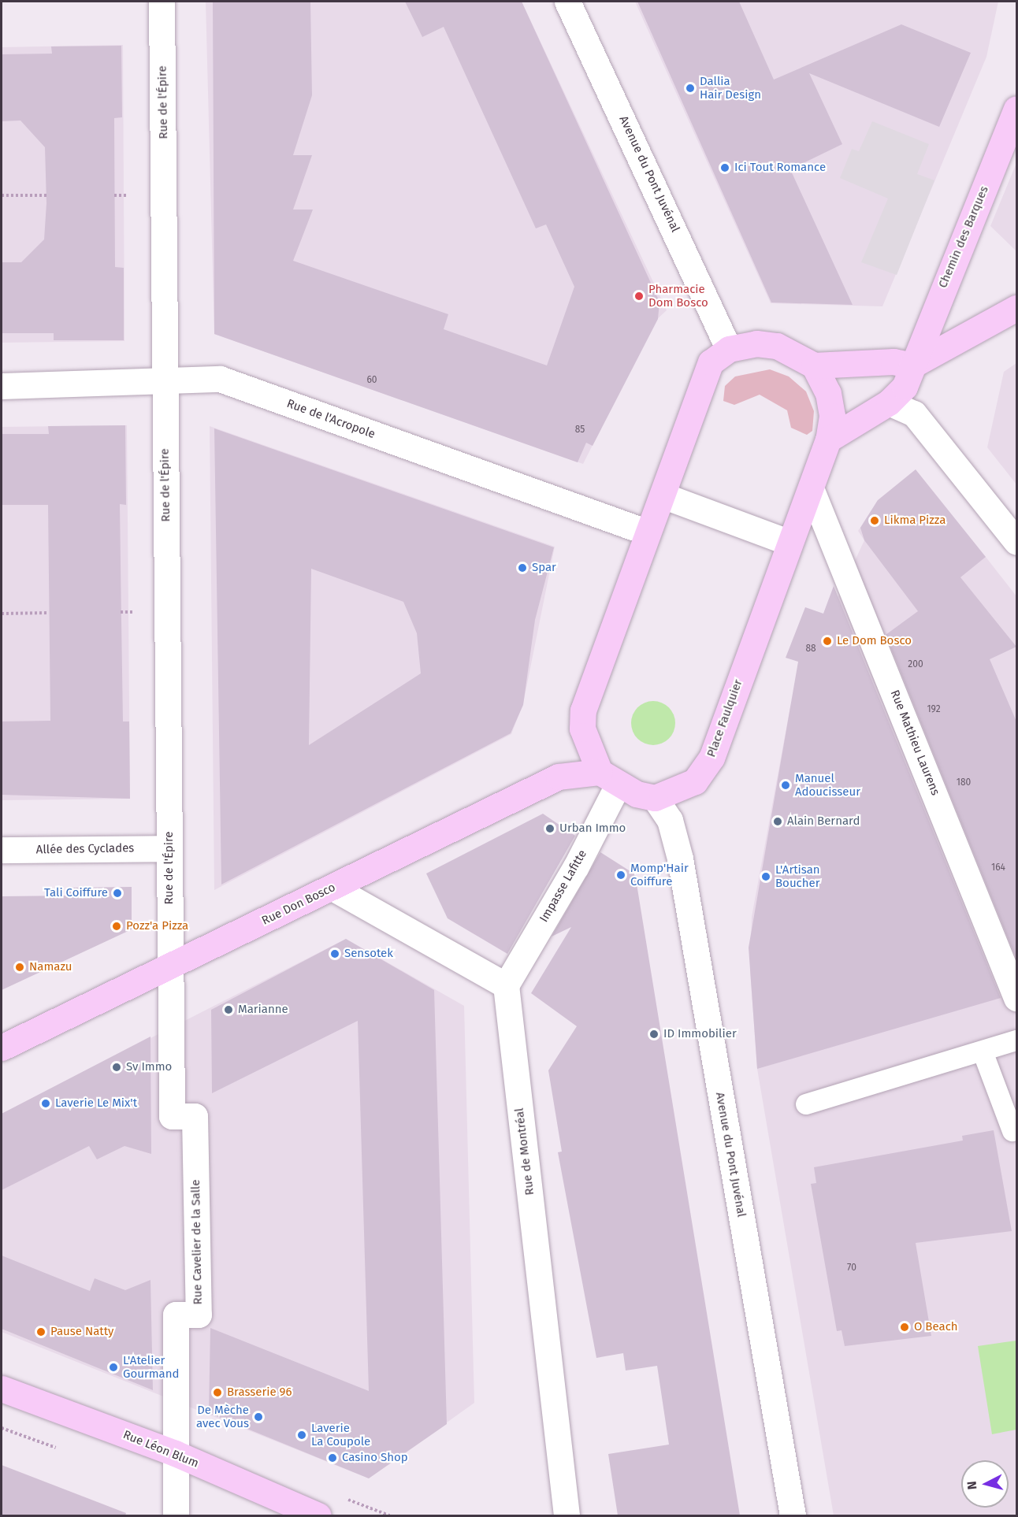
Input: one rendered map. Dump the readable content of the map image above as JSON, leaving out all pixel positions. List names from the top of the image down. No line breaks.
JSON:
{"streets":{"street":["Rue de l'Épire","Avenue du Pont Juvénal","Chemin des Barques","Rue de l'Acropole","Place Faulquier","Rue Mathieu Laurens","Allée des Cyclades","Impasse Lafitte","Rue Don Bosco","Rue de Montréal","Rue Cavelier de la Salle","Rue Léon Blum"]},"crossings":[["Rue de l'Épire","Rue de l'Acropole"],["Rue de l'Épire","Allée des Cyclades"],["Rue de l'Épire","Rue Don Bosco"],["Rue de l'Épire","Rue Cavelier de la Salle"],["Avenue du Pont Juvénal","Place Faulquier"],["Chemin des Barques","Place Faulquier"],["Place Faulquier","Rue Mathieu Laurens"],["Impasse Lafitte","Rue Don Bosco"],["Impasse Lafitte","Rue de Montréal"],["Rue Don Bosco","Rue Cavelier de la Salle"],["Rue Cavelier de la Salle","Rue Léon Blum"]],"places":["Dallia Hair Design","Ici Tout Romance","Pharmacie Dom Bosco","Likma Pizza","Spar","Le Dom Bosco","Manuel Adoucisseur","Alain Bernard","Urban Immo","Momp'Hair Coiffure","L'Artisan Boucher","Tali Coiffure","Pozz'a Pizza","Sensotek","Namazu","Marianne","ID Immobilier","Sv Immo","Laverie Le Mix't","O Beach","Pause Natty","L'Atelier Gourmand","Brasserie 96","De Mèche avec Vous","Laverie La Coupole","Casino Shop"],"house_numbers":["60","85","88","200","192","180","164","70"],"north":"left"}
